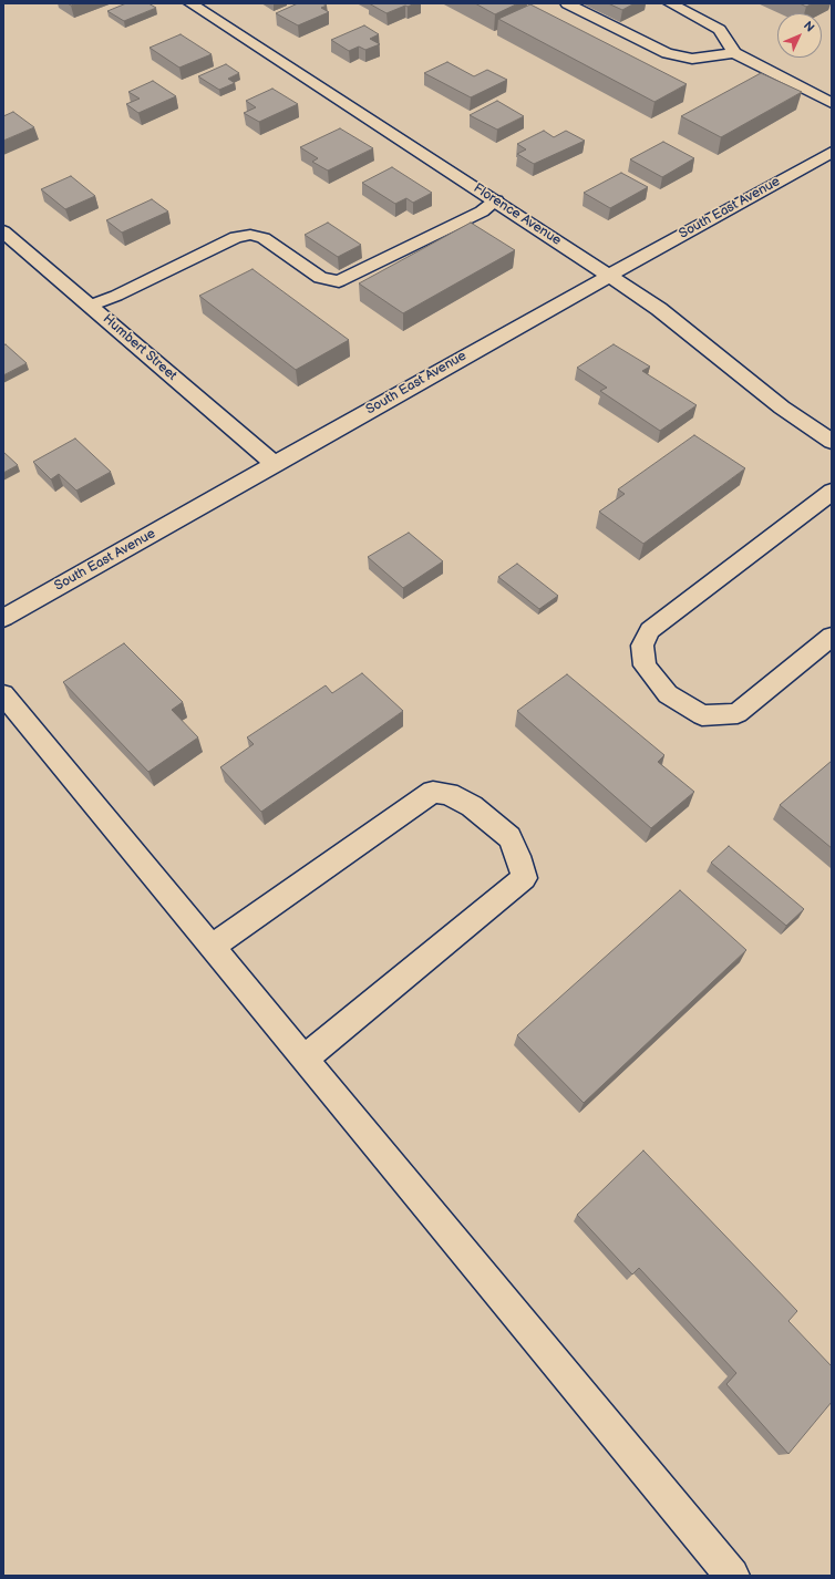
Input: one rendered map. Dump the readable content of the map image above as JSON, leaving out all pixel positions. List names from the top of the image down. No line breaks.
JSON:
{"streets":{"street":["South East Avenue","Florence Avenue","Humbert Street"]},"crossings":[["South East Avenue","Florence Avenue"],["South East Avenue","Humbert Street"]],"north":"top right"}
